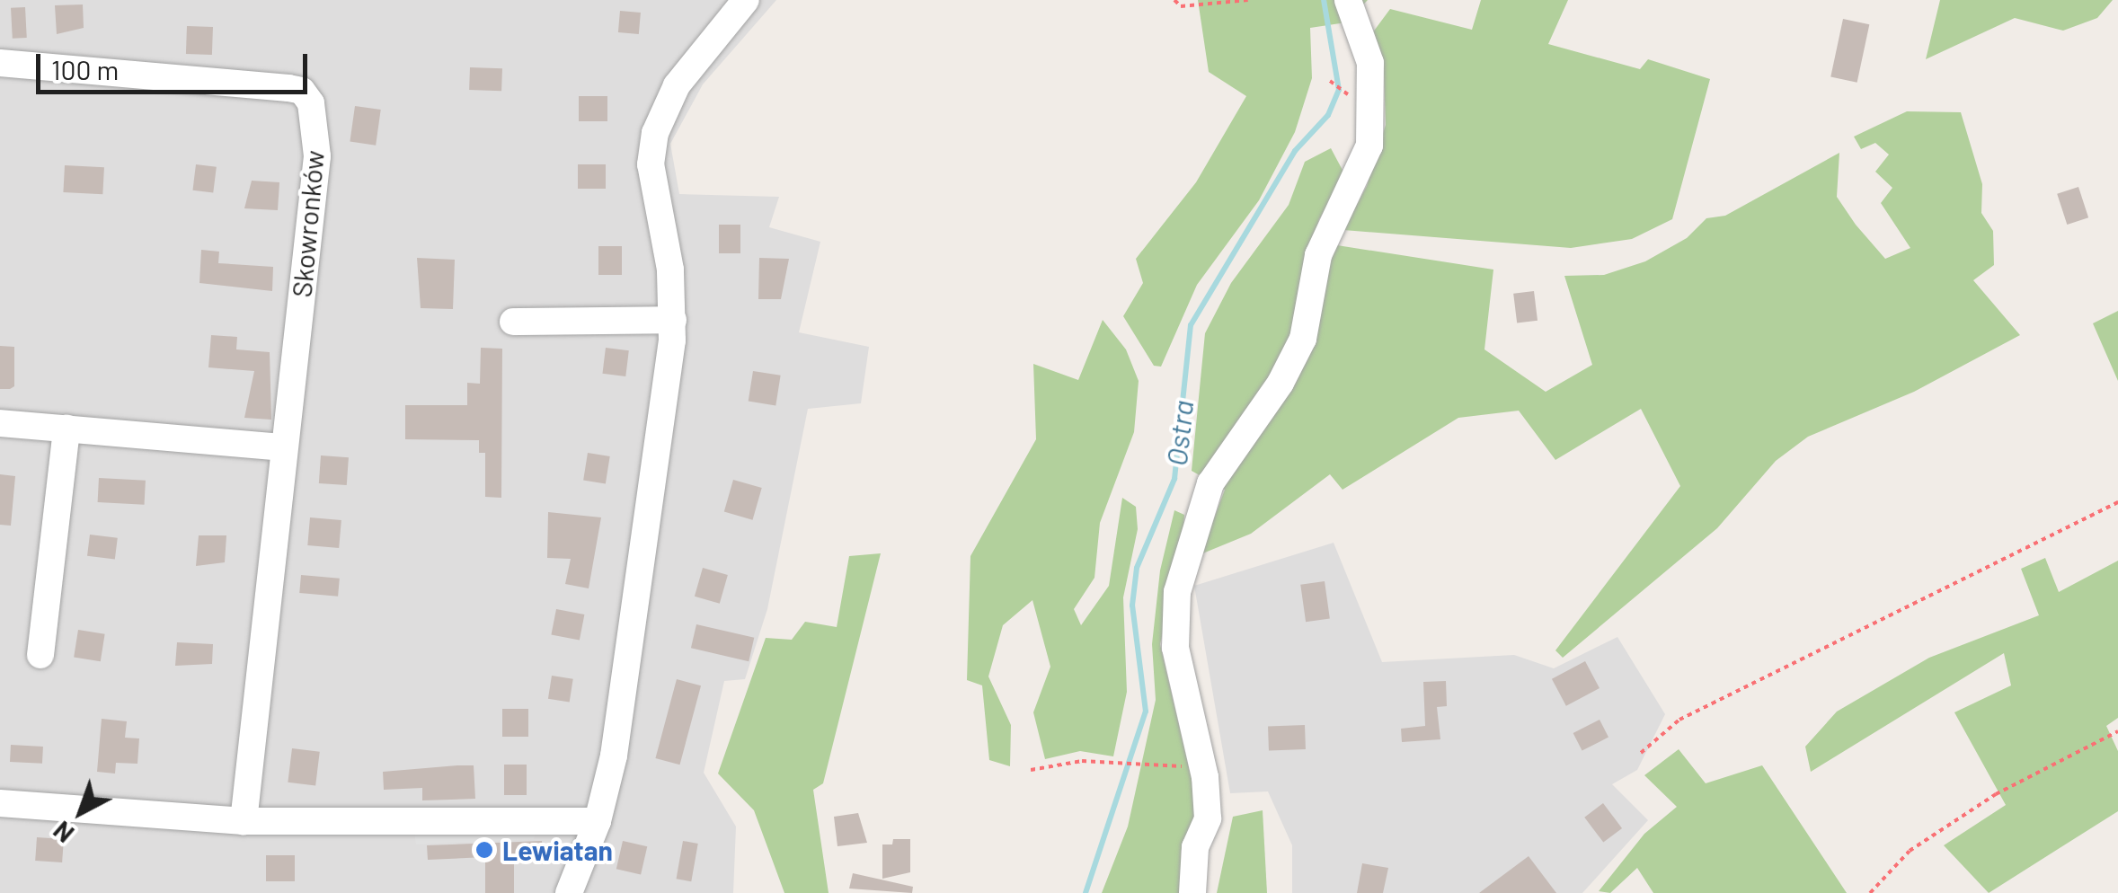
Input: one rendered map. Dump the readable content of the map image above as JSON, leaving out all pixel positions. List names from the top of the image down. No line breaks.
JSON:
{"streets":{"street":["Skowronków"]},"water":["Ostra"],"places":["Lewiatan"],"scale_bar":"100 m","north":"bottom left"}
